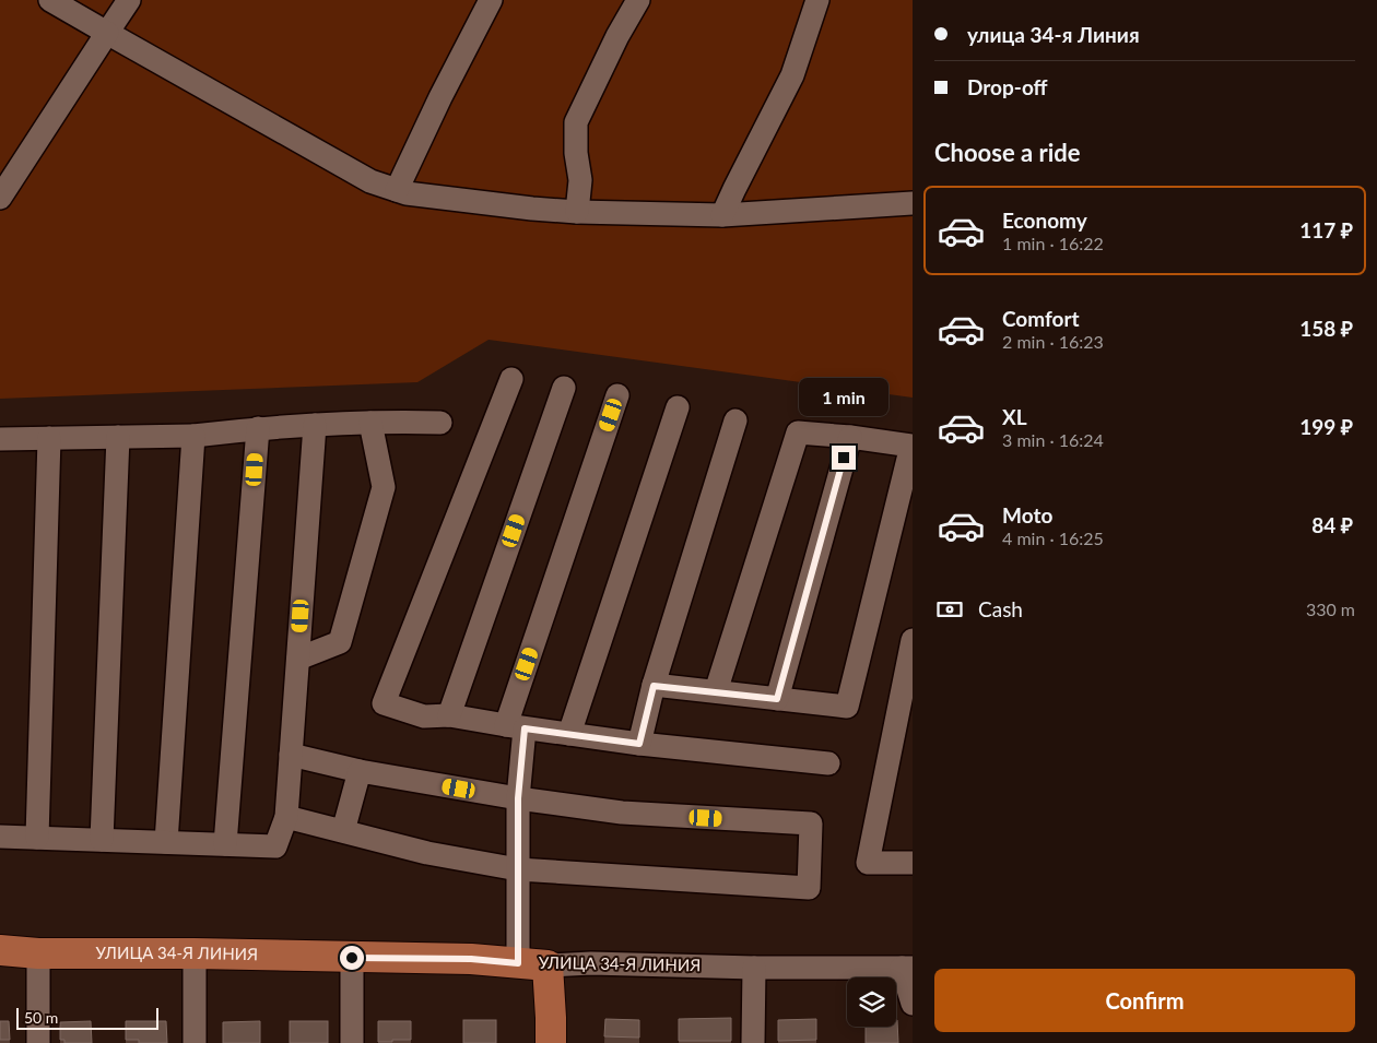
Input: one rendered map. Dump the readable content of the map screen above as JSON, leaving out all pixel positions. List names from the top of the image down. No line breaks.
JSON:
{"streets":{"main road":["УЛИЦА 34-Я ЛИНИЯ"]},"scale_bar":"50 m","page":{"banner":["улица 34-я Линия","Drop-off"],"heading":"Choose a ride","list":[{"name":"Economy","note":"1 min · 16:22","value":"117 ₽"},{"name":"Comfort","note":"2 min · 16:23","value":"158 ₽"},{"name":"XL","note":"3 min · 16:24","value":"199 ₽"},{"name":"Moto","note":"4 min · 16:25","value":"84 ₽"}],"bubble":"1 min","pay":["Cash","330 m"],"buttons":"Confirm","scale":"50 m"}}
